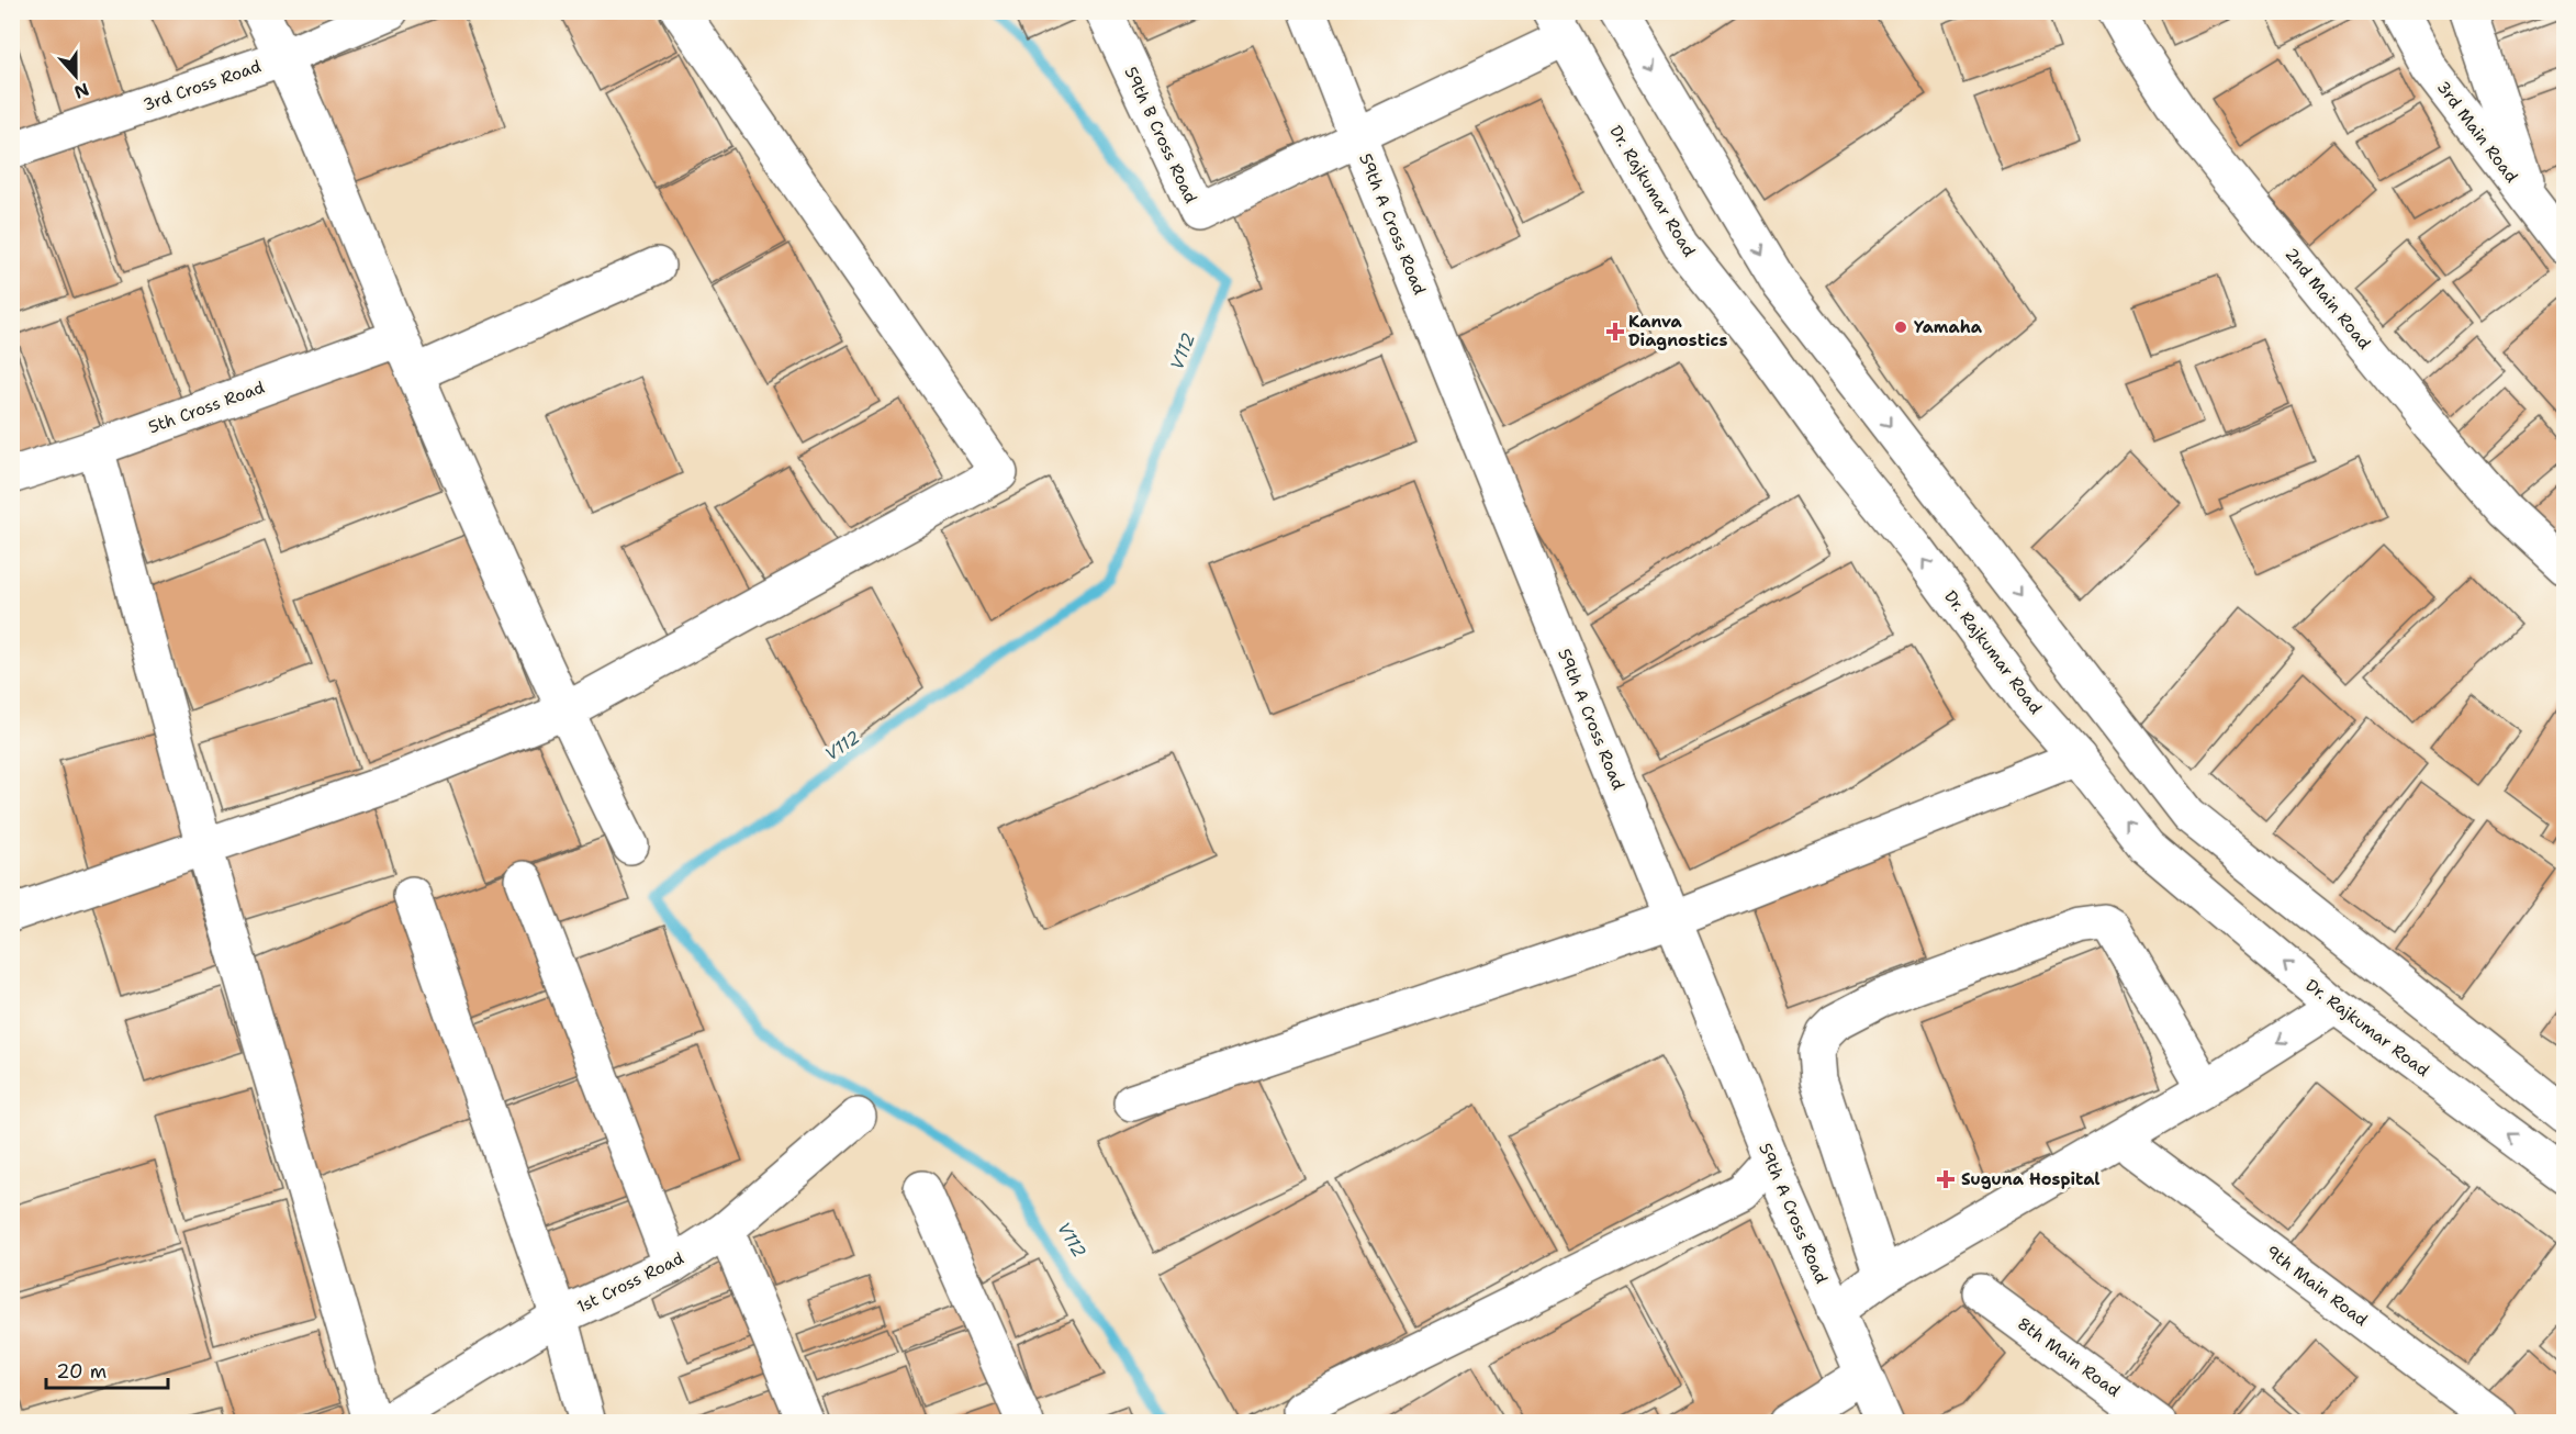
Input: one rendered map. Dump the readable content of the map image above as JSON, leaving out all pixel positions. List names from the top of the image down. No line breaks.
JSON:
{"streets":{"street":["3rd Cross Road","3rd Main Road","59th B Cross Road","Dr. Rajkumar Road","59th A Cross Road","2nd Main Road","5th Cross Road","1st Cross Road","9th Main Road","8th Main Road"]},"crossings":[["59th B Cross Road","Dr. Rajkumar Road"],["59th B Cross Road","59th A Cross Road"]],"water":["V112"],"places":{"other":["Yamaha"],"health":["Kanva Diagnostics","Suguna Hospital"]},"scale_bar":"20 m","north":"bottom"}
